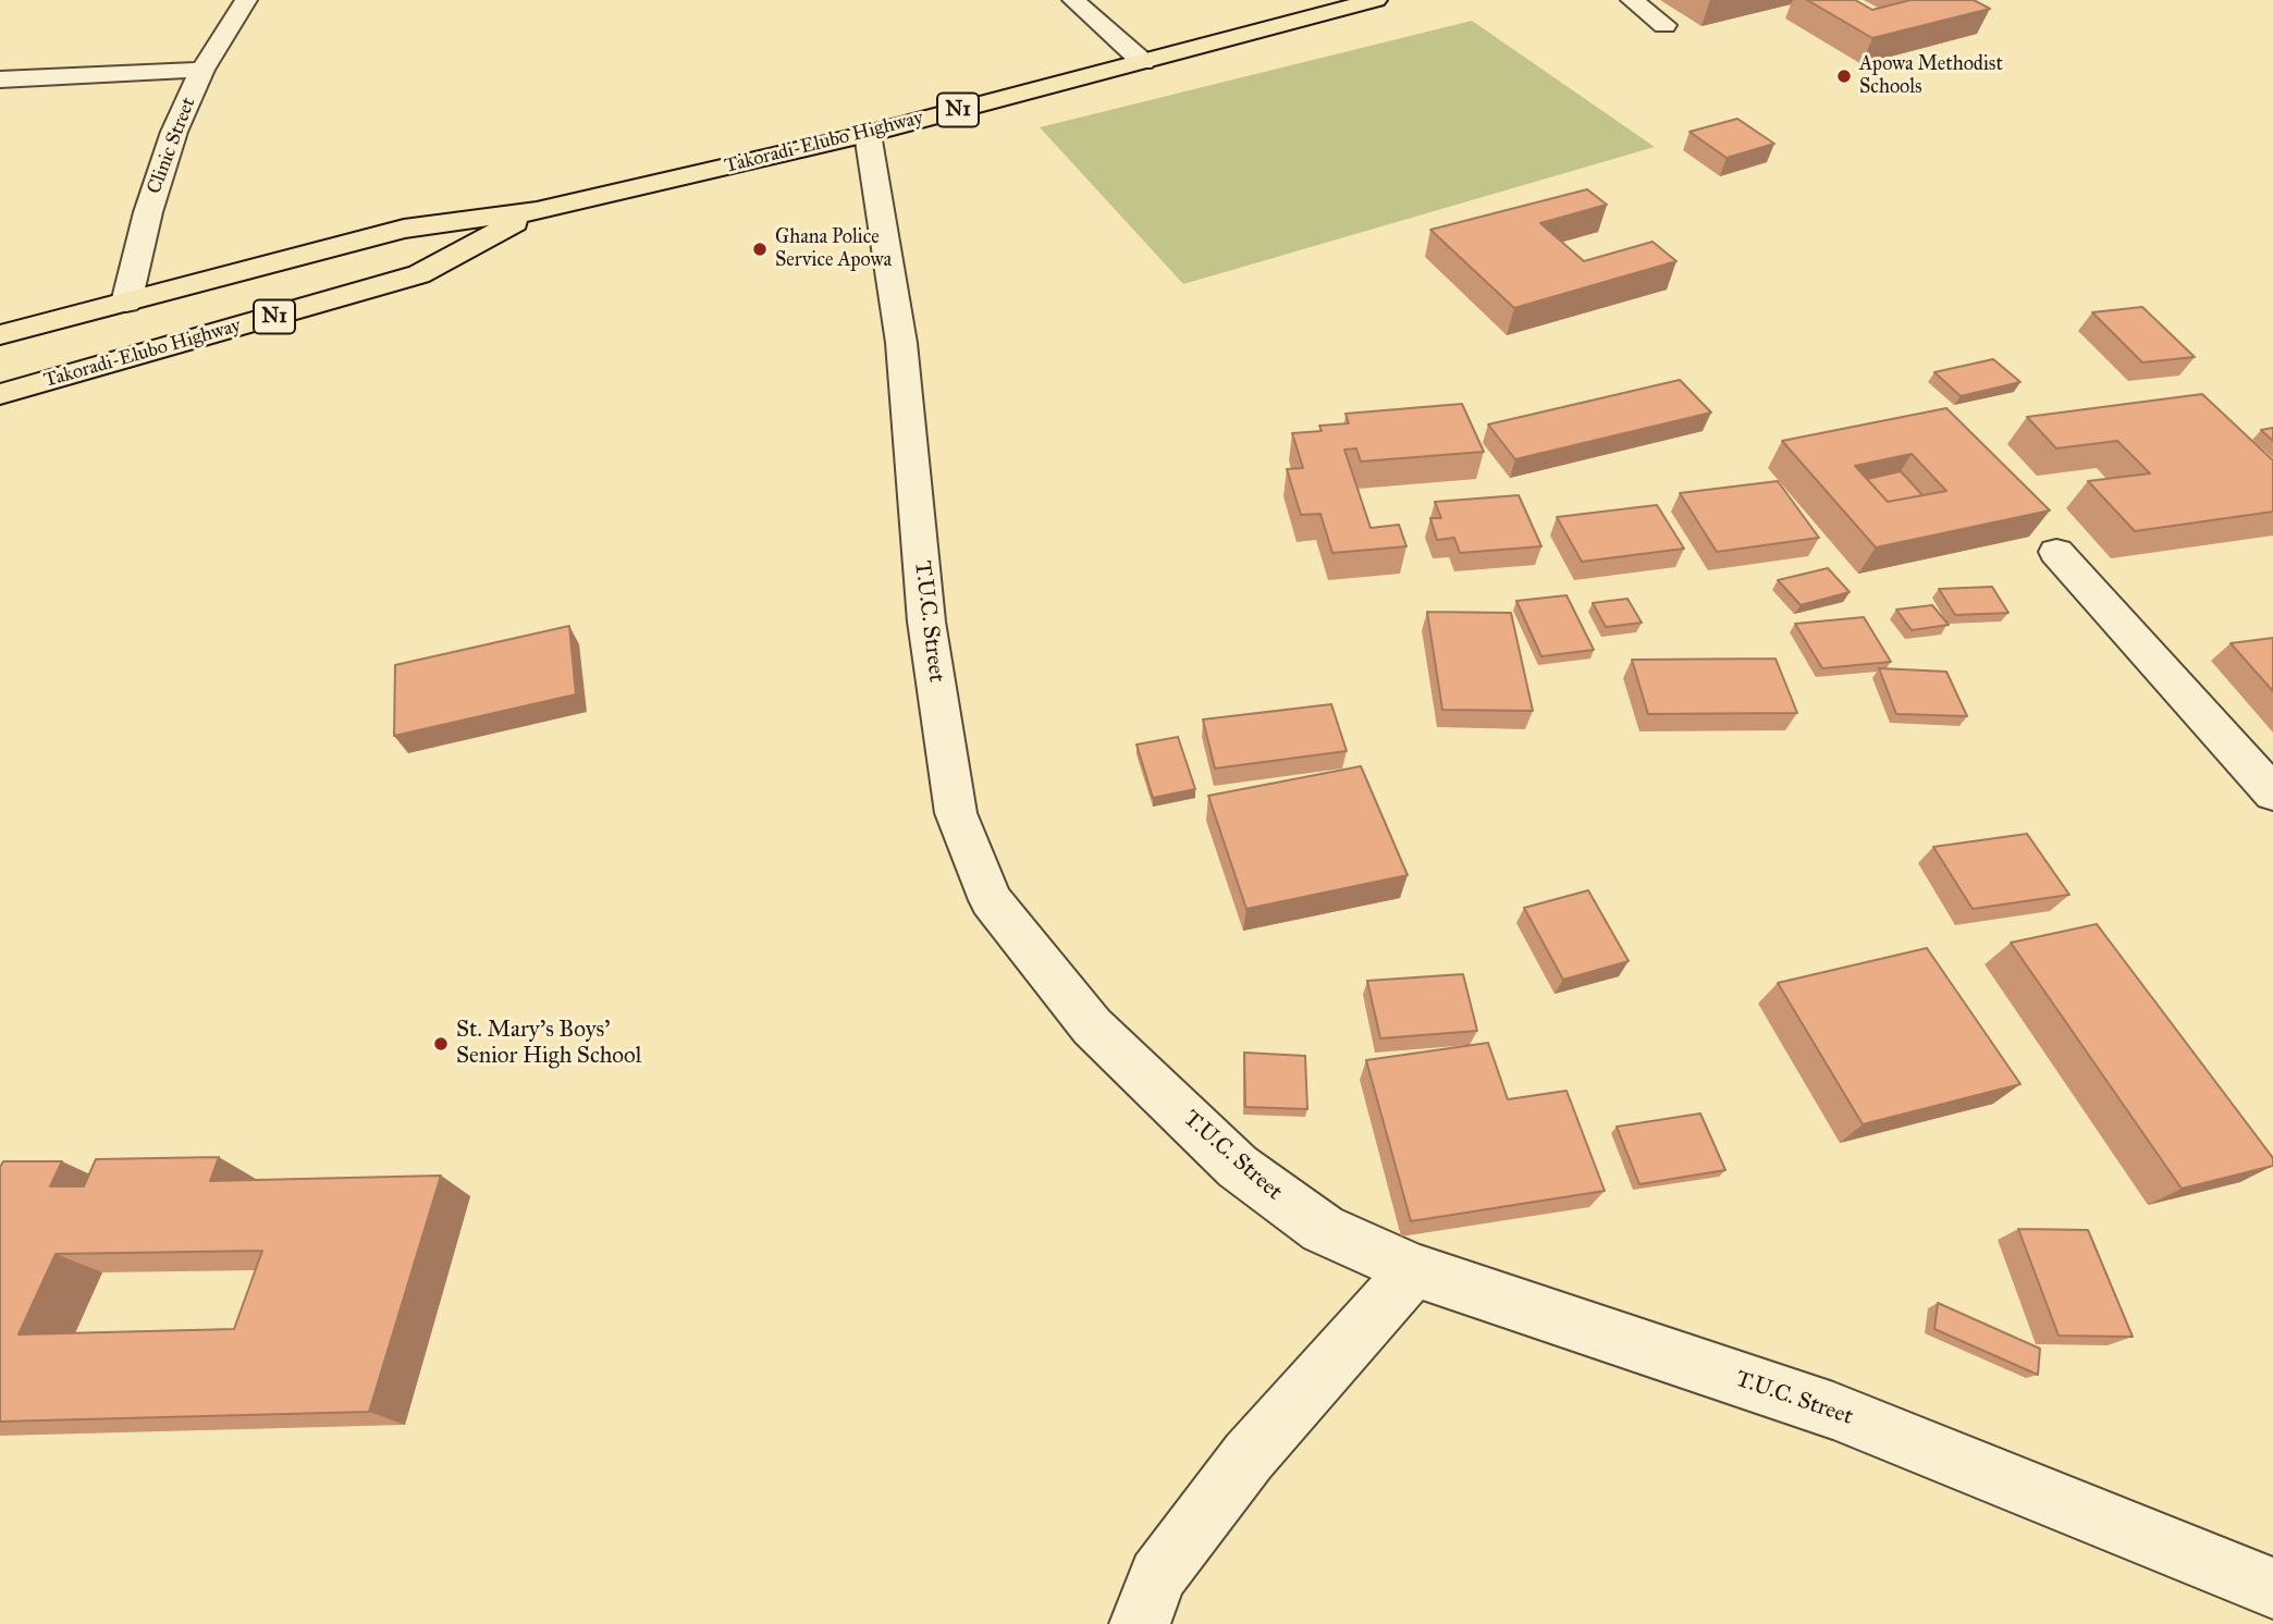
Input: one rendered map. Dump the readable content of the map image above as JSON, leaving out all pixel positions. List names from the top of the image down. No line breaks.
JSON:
{"streets":{"highway":["N1","Takoradi-Elubo Highway"],"street":["Clinic Street","T.U.C. Street"]},"crossings":[["Takoradi-Elubo Highway","Clinic Street"],["Takoradi-Elubo Highway","T.U.C. Street"]],"places":["Apowa Methodist Schools","Ghana Police Service Apowa","St. Mary's Boys' Senior High School"]}
